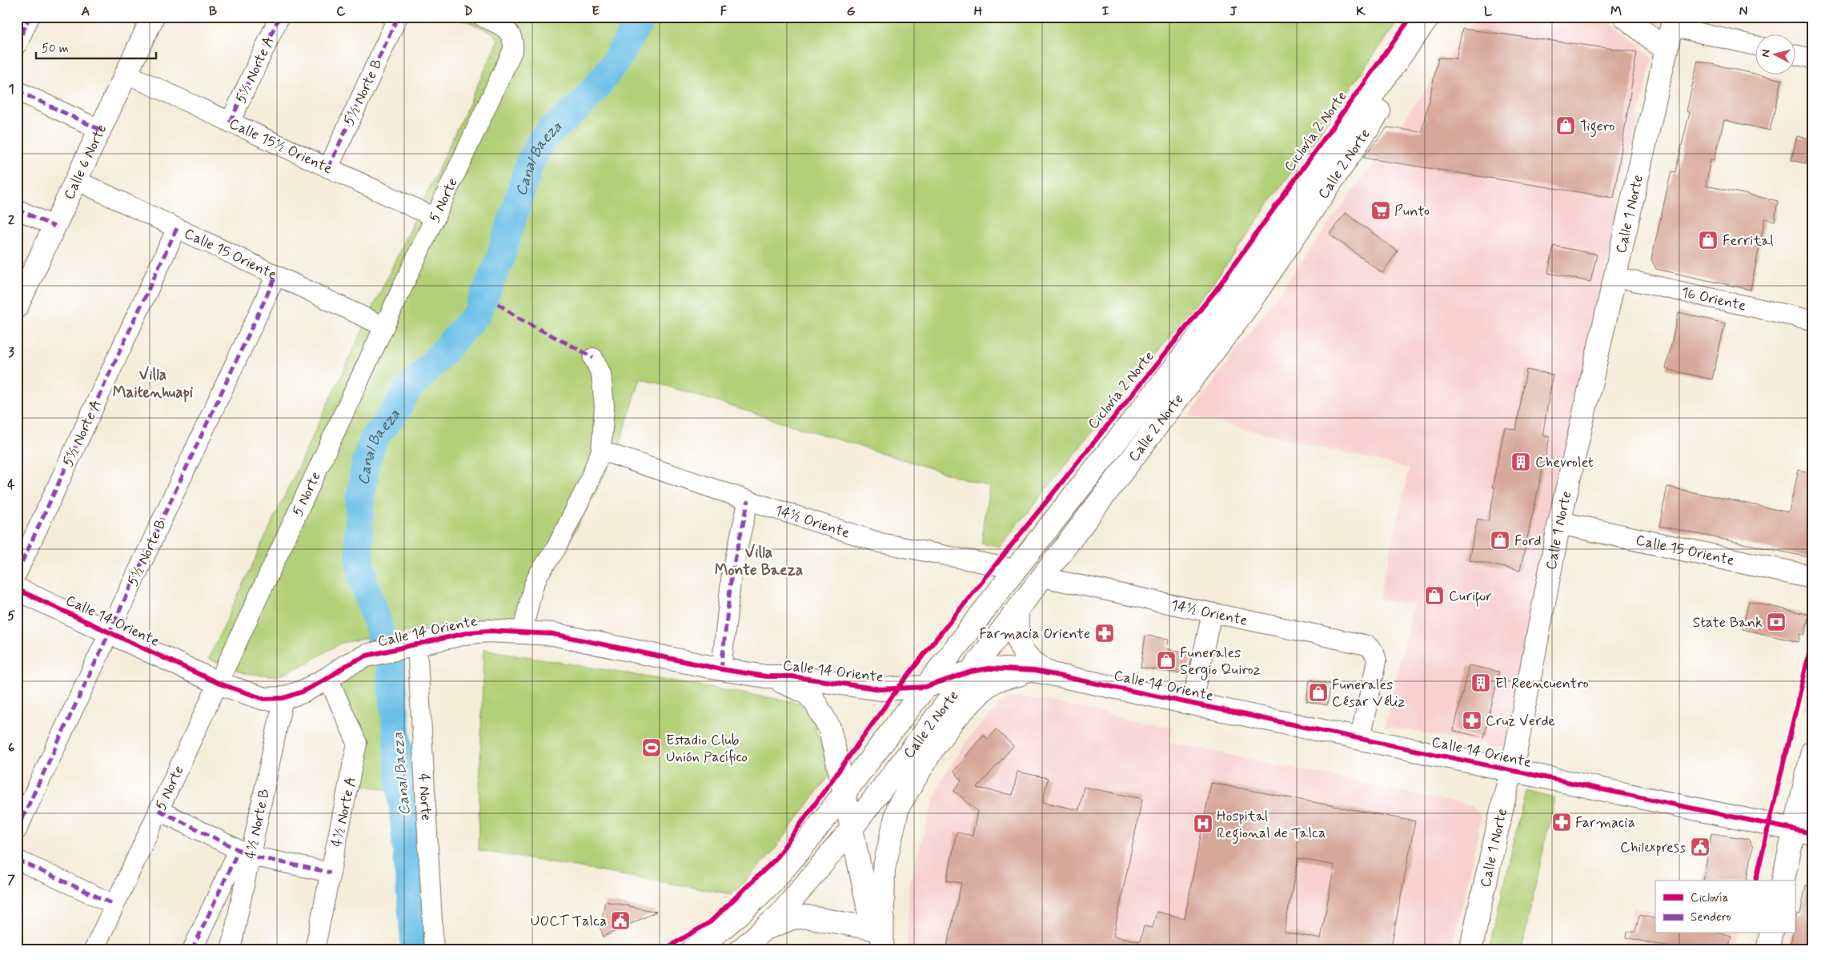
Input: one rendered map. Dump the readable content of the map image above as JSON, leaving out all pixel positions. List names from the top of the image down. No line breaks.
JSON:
{"streets":{"main road":["Calle 6 Norte","Calle 2 Norte","Calle 1 Norte","Calle 15 Oriente","Calle 14 Oriente"],"street":["5½ Norte A","5½ Norte B","Calle 15½ Oriente","5 Norte","16 Oriente","14½ Oriente","4 Norte","4½ Norte A","4½ Norte B"],"cycle path":["Ciclovía 2 Norte"]},"crossings":[["5½ Norte A","Calle 15½ Oriente"],["5½ Norte A","Calle 15 Oriente"],["5½ Norte B","Calle 15½ Oriente"],["5½ Norte B","Calle 15 Oriente"],["5½ Norte B","Calle 14 Oriente"],["Calle 15½ Oriente","Calle 6 Norte"],["Calle 15½ Oriente","5 Norte"],["Calle 6 Norte","Calle 15 Oriente"],["Calle 2 Norte","14½ Oriente"],["Calle 2 Norte","Calle 14 Oriente"],["5 Norte","Calle 15 Oriente"],["5 Norte","Calle 14 Oriente"],["Calle 1 Norte","Calle 15 Oriente"],["Calle 1 Norte","16 Oriente"],["Calle 1 Norte","Calle 14 Oriente"],["14½ Oriente","Calle 14 Oriente"],["Calle 14 Oriente","4 Norte"],["Calle 14 Oriente","4½ Norte A"],["Calle 14 Oriente","4½ Norte B"]],"districts":["Villa Maitenhuapi","Villa Monte Baeza"],"water":["Canal Baeza"],"places":{"shop":["Tigero","Ferrital","Ford","Curifor","Funerales Sergio Quiroz","Funerales César Véliz"],"supermarket":["Punto"],"building":["Chevrolet","El Reencuentro"],"bank":["State Bank"],"pharmacy":["Farmacia Oriente","Cruz Verde","Farmacia"],"sports":["Estadio Club Unión Pacífico"],"hospital":["Hospital Regional de Talca"],"public building":["Chilexpress","UOCT Talca"]},"legend":["Ciclovía","Sendero"],"scale_bar":"50 m","north":"left","grid":{"columns":["A","B","C","D","E","F","G","H","I","J","K","L","M","N"],"rows":["1","2","3","4","5","6","7"]}}
